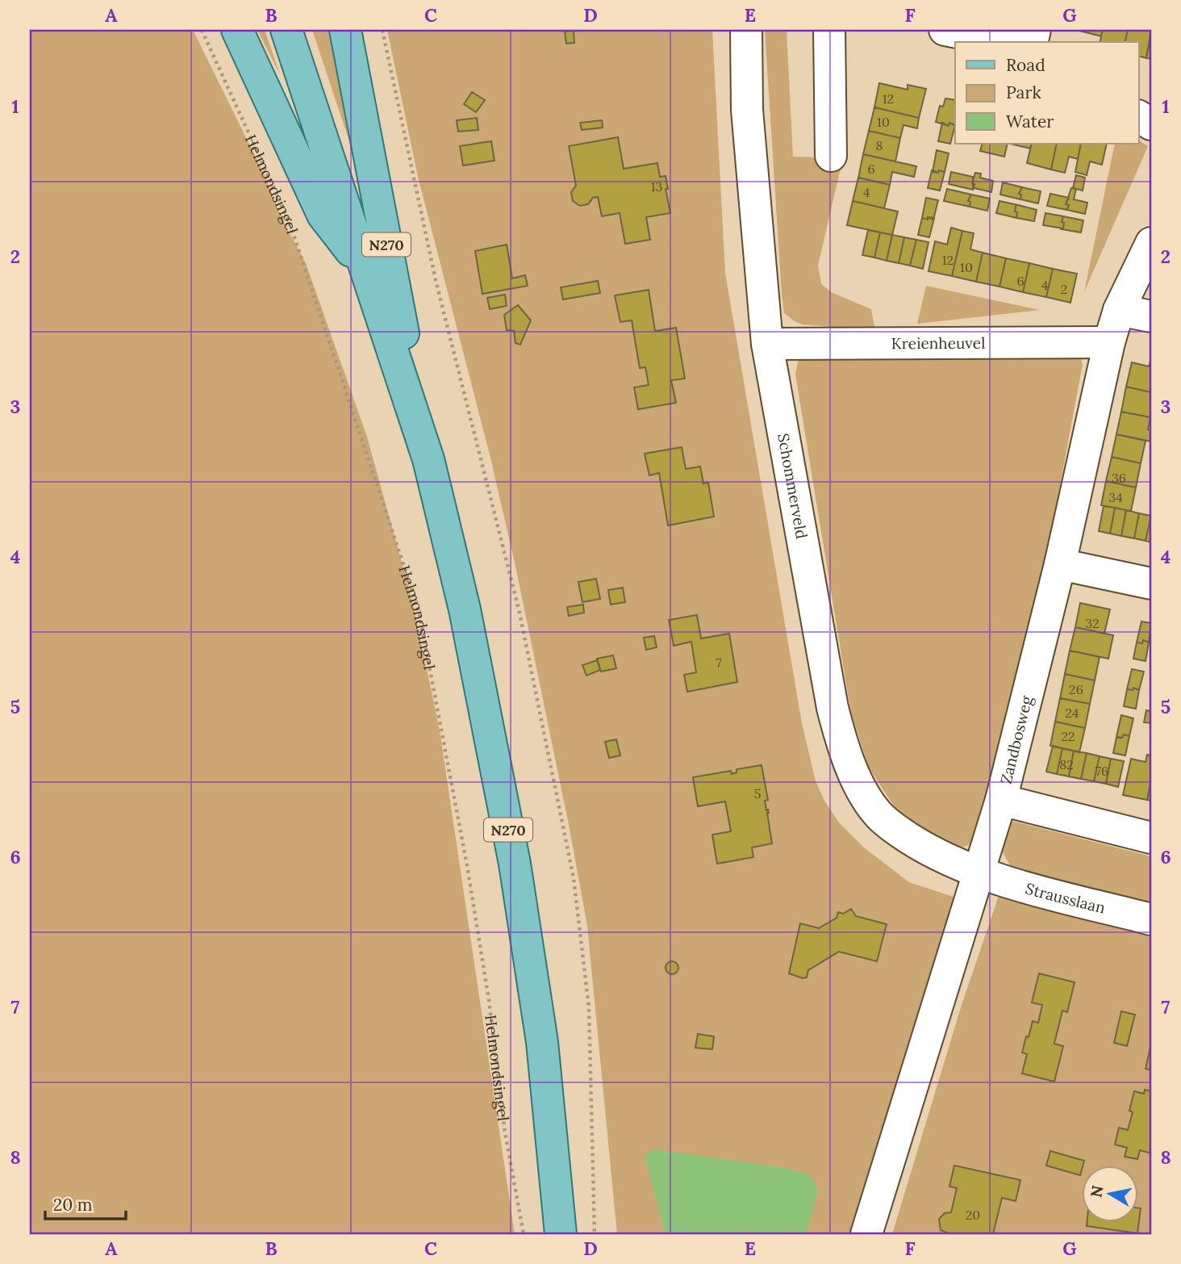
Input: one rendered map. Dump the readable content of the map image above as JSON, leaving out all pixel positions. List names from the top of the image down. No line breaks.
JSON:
{"streets":{"main road":["N270"],"street":["Kreienheuvel","Schommerveld","Zandbosweg","Strausslaan"],"path":["Helmondsingel"]},"crossings":[["Kreienheuvel","Schommerveld"],["Kreienheuvel","Zandbosweg"],["Schommerveld","Zandbosweg"],["Schommerveld","Strausslaan"],["Zandbosweg","Strausslaan"]],"house_numbers":["12","10","8","6","13","4","12","10","6","4","2","36","34","32","7","26","24","22","82","76","5","20"],"legend":["Road","Park","Water"],"scale_bar":"20 m","north":"left","grid":{"columns":["A","B","C","D","E","F","G"],"rows":["1","2","3","4","5","6","7","8"]}}
